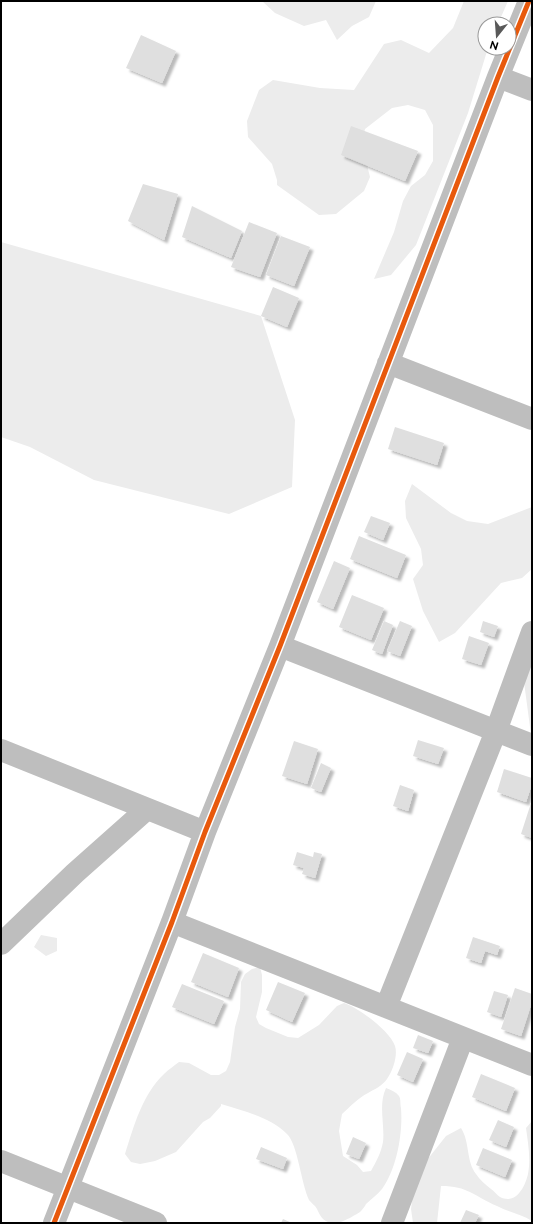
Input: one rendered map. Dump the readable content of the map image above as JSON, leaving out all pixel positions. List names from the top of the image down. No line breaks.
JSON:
{"north":"bottom"}
